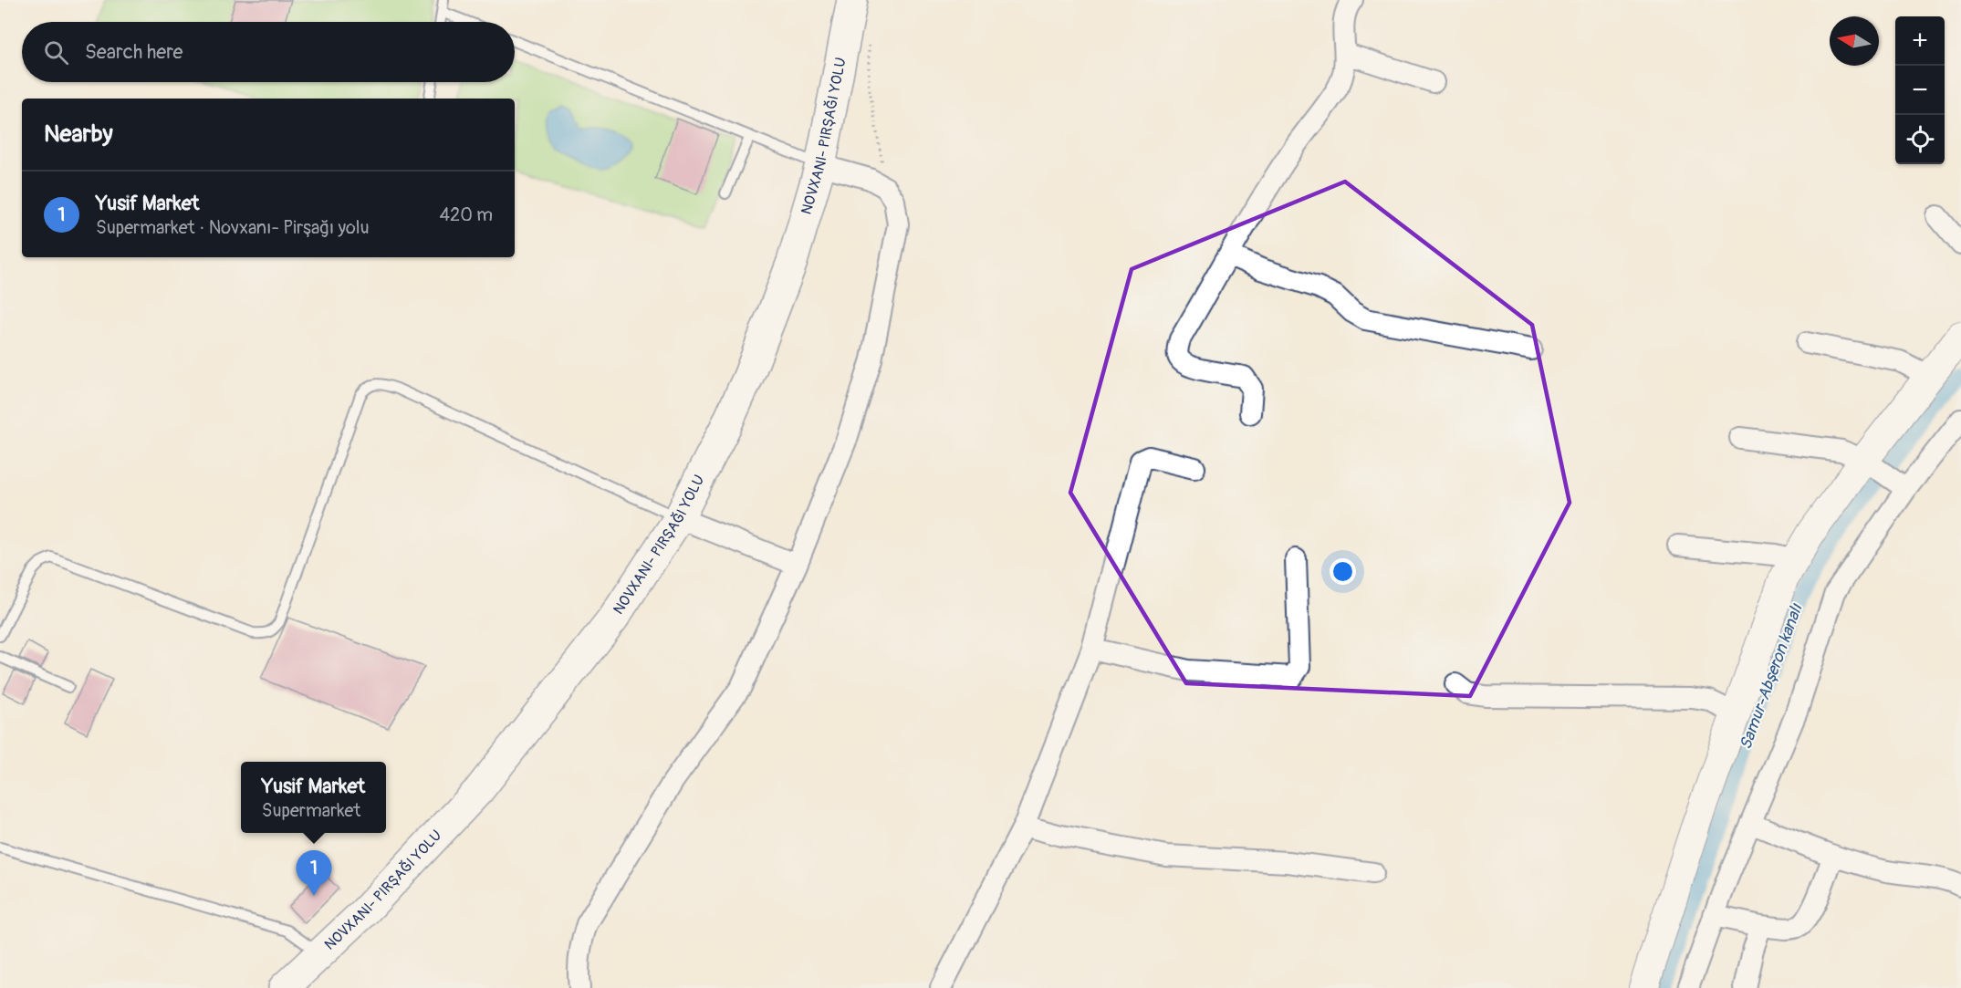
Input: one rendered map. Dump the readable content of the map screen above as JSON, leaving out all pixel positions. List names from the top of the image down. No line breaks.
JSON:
{"water":["Samur-Abşeron kanalı"],"north":"left","page":{"map_buttons":["+","−"],"search":"Search here","heading":"Nearby","list":[{"mark":"1","name":"Yusif Market","note":"Supermarket · Novxanı- Pirşağı yolu","value":"420 m"}],"popup":["Yusif Market","Supermarket"],"pins":"1"}}
